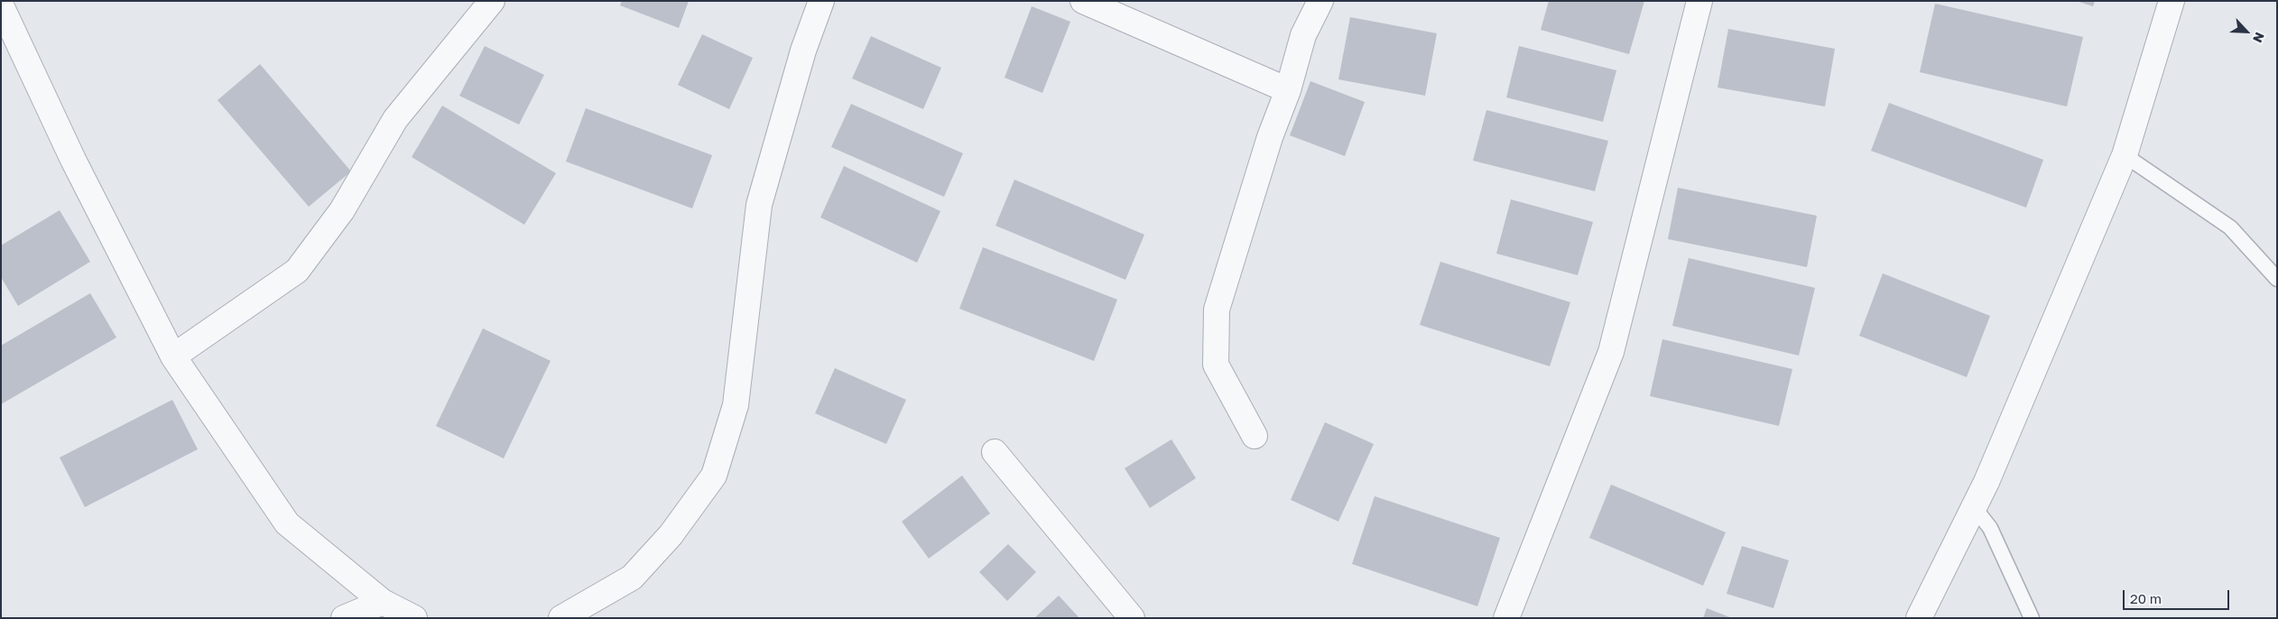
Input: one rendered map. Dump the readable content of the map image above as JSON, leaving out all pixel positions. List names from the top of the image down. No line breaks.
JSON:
{"scale_bar":"20 m","north":"bottom right"}
